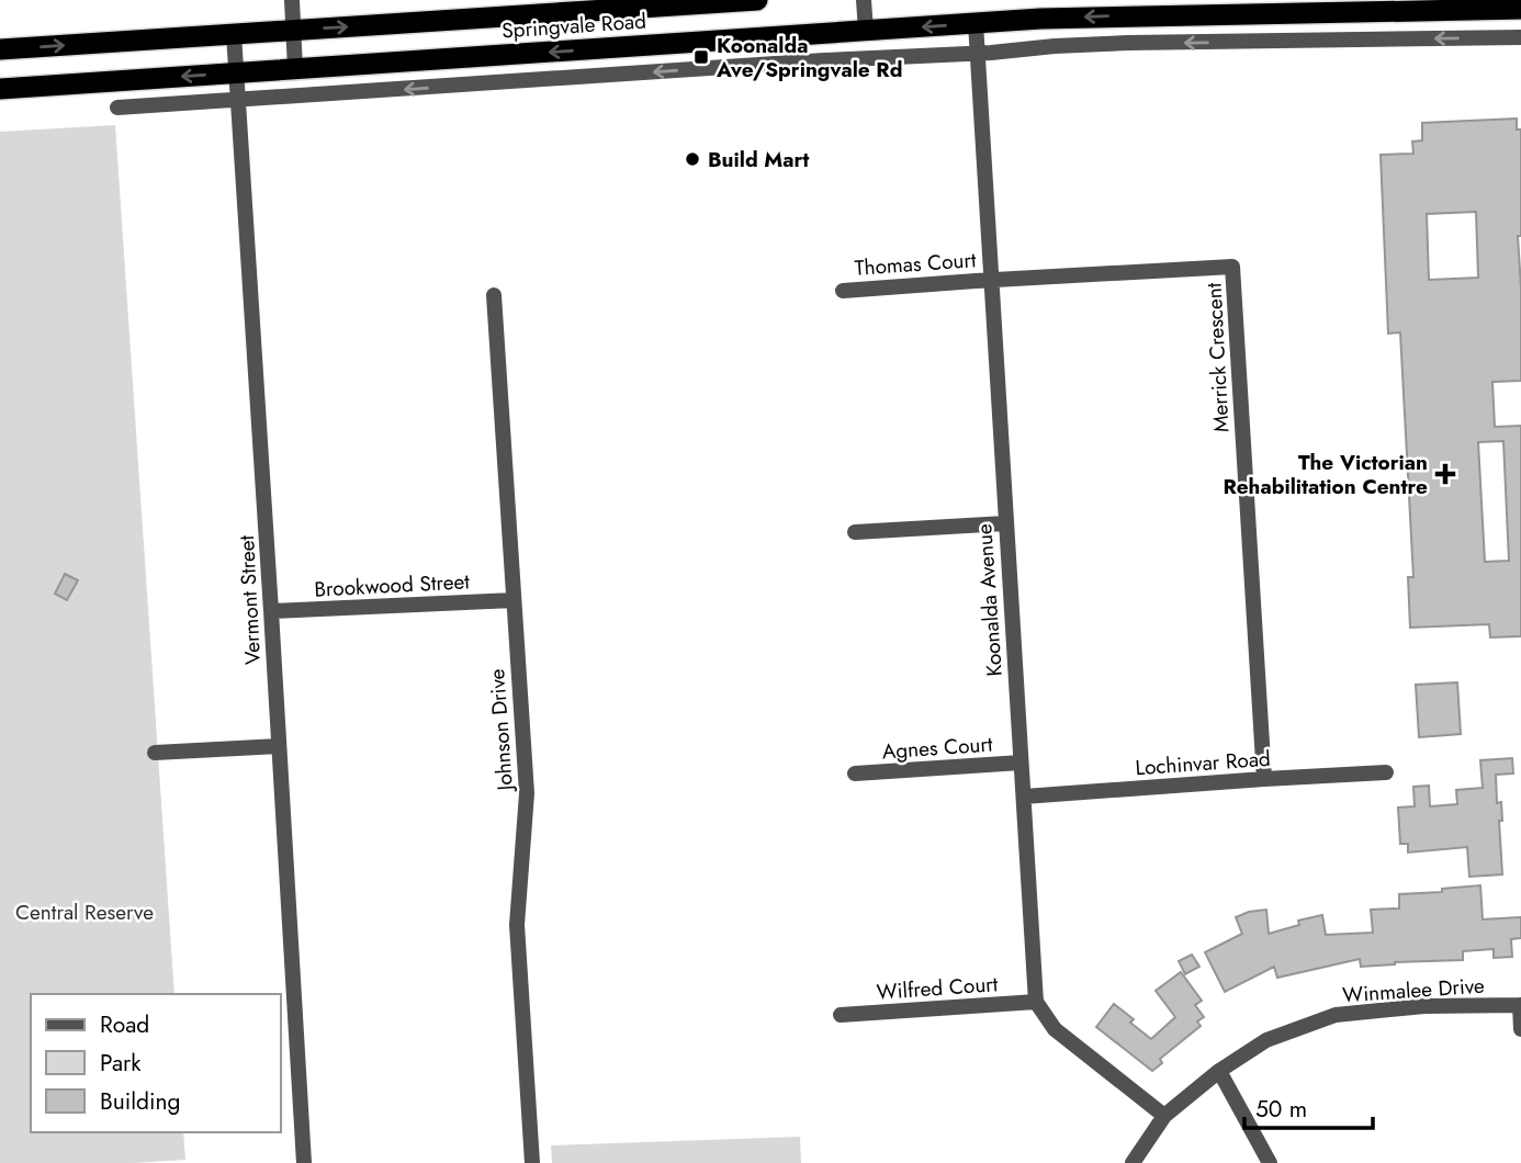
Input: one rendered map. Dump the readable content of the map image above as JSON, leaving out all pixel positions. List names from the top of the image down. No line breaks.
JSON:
{"streets":{"highway":["Springvale Road"],"street":["Thomas Court","Merrick Crescent","Brookwood Street","Vermont Street","Koonalda Avenue","Johnson Drive","Agnes Court","Lochinvar Road","Wilfred Court","Winmalee Drive"]},"crossings":[["Springvale Road","Vermont Street"],["Springvale Road","Koonalda Avenue"],["Thomas Court","Merrick Crescent"],["Thomas Court","Koonalda Avenue"],["Merrick Crescent","Koonalda Avenue"],["Merrick Crescent","Lochinvar Road"],["Brookwood Street","Vermont Street"],["Brookwood Street","Johnson Drive"],["Koonalda Avenue","Agnes Court"],["Koonalda Avenue","Lochinvar Road"],["Koonalda Avenue","Wilfred Court"]],"parks":["Central Reserve"],"places":{"transit":["Koonalda Ave/Springvale Rd"],"other":["Build Mart"],"health":["The Victorian Rehabilitation Centre"]},"legend":["Road","Park","Building"],"scale_bar":"50 m"}
